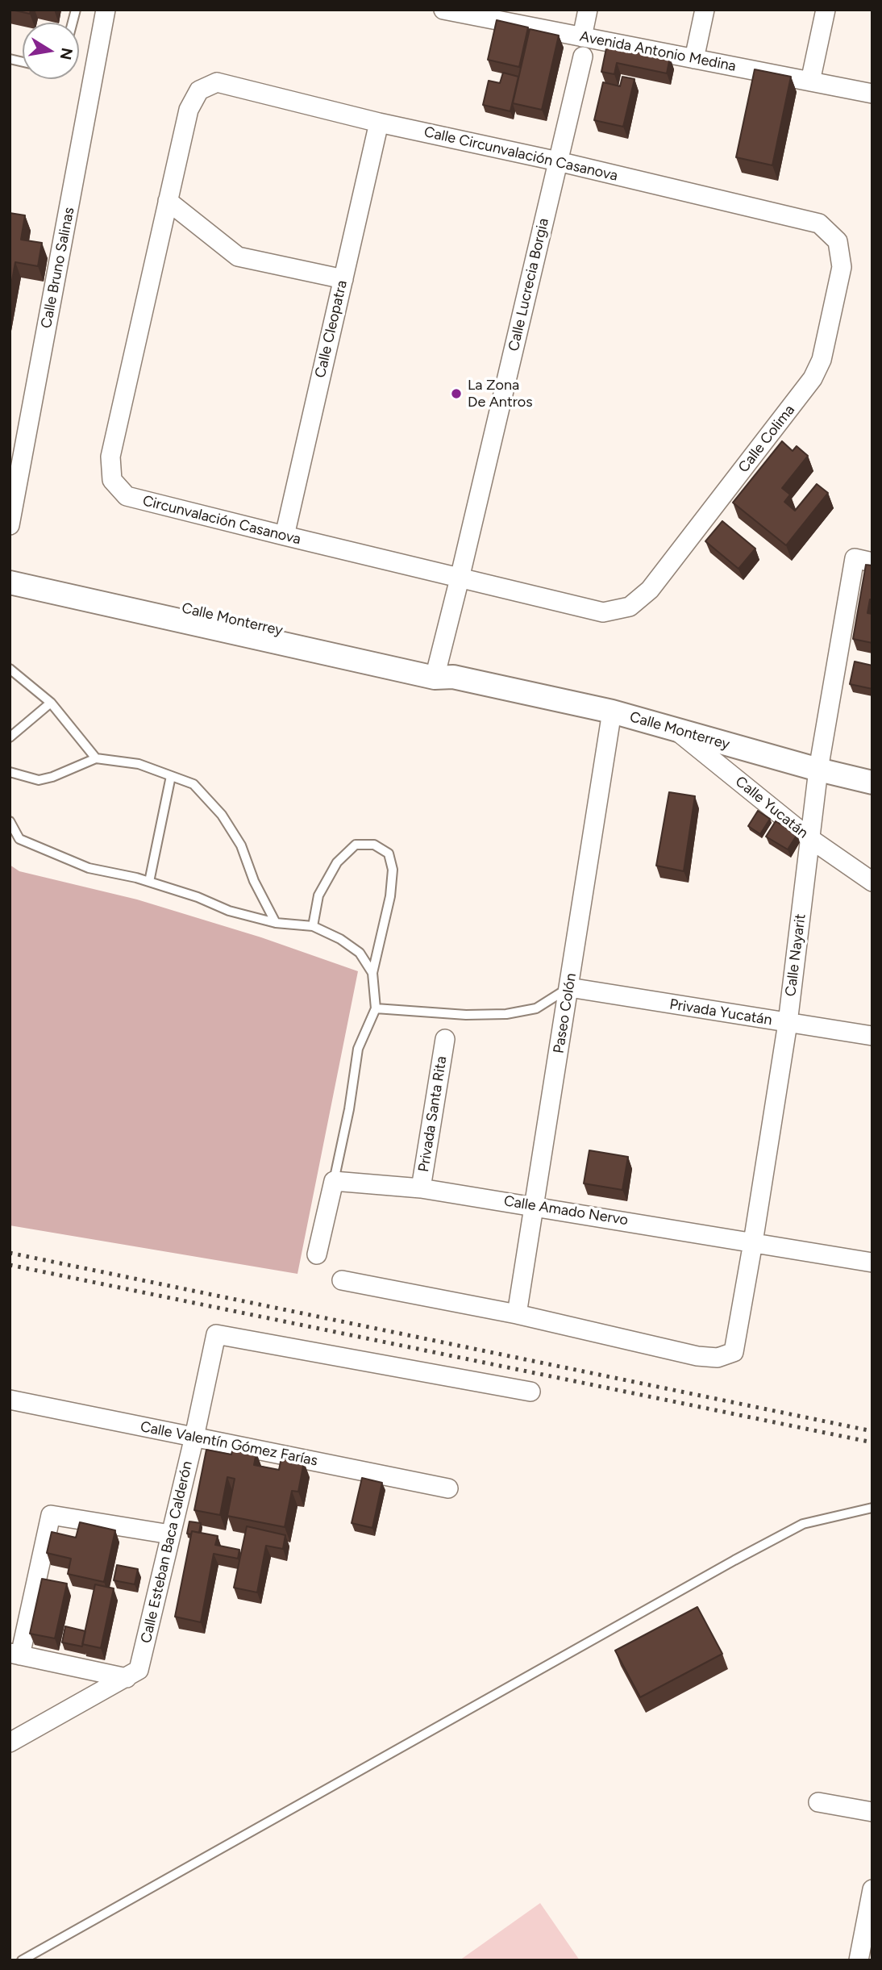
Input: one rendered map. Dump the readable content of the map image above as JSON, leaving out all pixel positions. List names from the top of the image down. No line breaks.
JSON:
{"streets":{"street":["Avenida Antonio Medina","Calle Circunvalación Casanova","Calle Bruno Salinas","Calle Lucrecia Borgia","Calle Cleopatra","Calle Colima","Circunvalación Casanova","Calle Monterrey","Calle Yucatán","Calle Nayarit","Privada Yucatán","Paseo Colón","Privada Santa Rita","Calle Amado Nervo","Calle Valentín Gómez Farías","Calle Esteban Baca Calderón"]},"crossings":[["Calle Circunvalación Casanova","Calle Lucrecia Borgia"],["Calle Circunvalación Casanova","Calle Cleopatra"],["Calle Circunvalación Casanova","Calle Colima"],["Calle Circunvalación Casanova","Circunvalación Casanova"],["Calle Lucrecia Borgia","Circunvalación Casanova"],["Calle Lucrecia Borgia","Calle Monterrey"],["Calle Cleopatra","Circunvalación Casanova"],["Calle Colima","Circunvalación Casanova"],["Calle Monterrey","Calle Yucatán"],["Calle Monterrey","Calle Nayarit"],["Calle Monterrey","Paseo Colón"],["Calle Yucatán","Calle Nayarit"],["Calle Nayarit","Privada Yucatán"],["Calle Nayarit","Paseo Colón"],["Calle Nayarit","Calle Amado Nervo"],["Privada Yucatán","Paseo Colón"],["Paseo Colón","Calle Amado Nervo"],["Privada Santa Rita","Calle Amado Nervo"],["Calle Valentín Gómez Farías","Calle Esteban Baca Calderón"]],"places":["La Zona De Antros"],"north":"right"}
